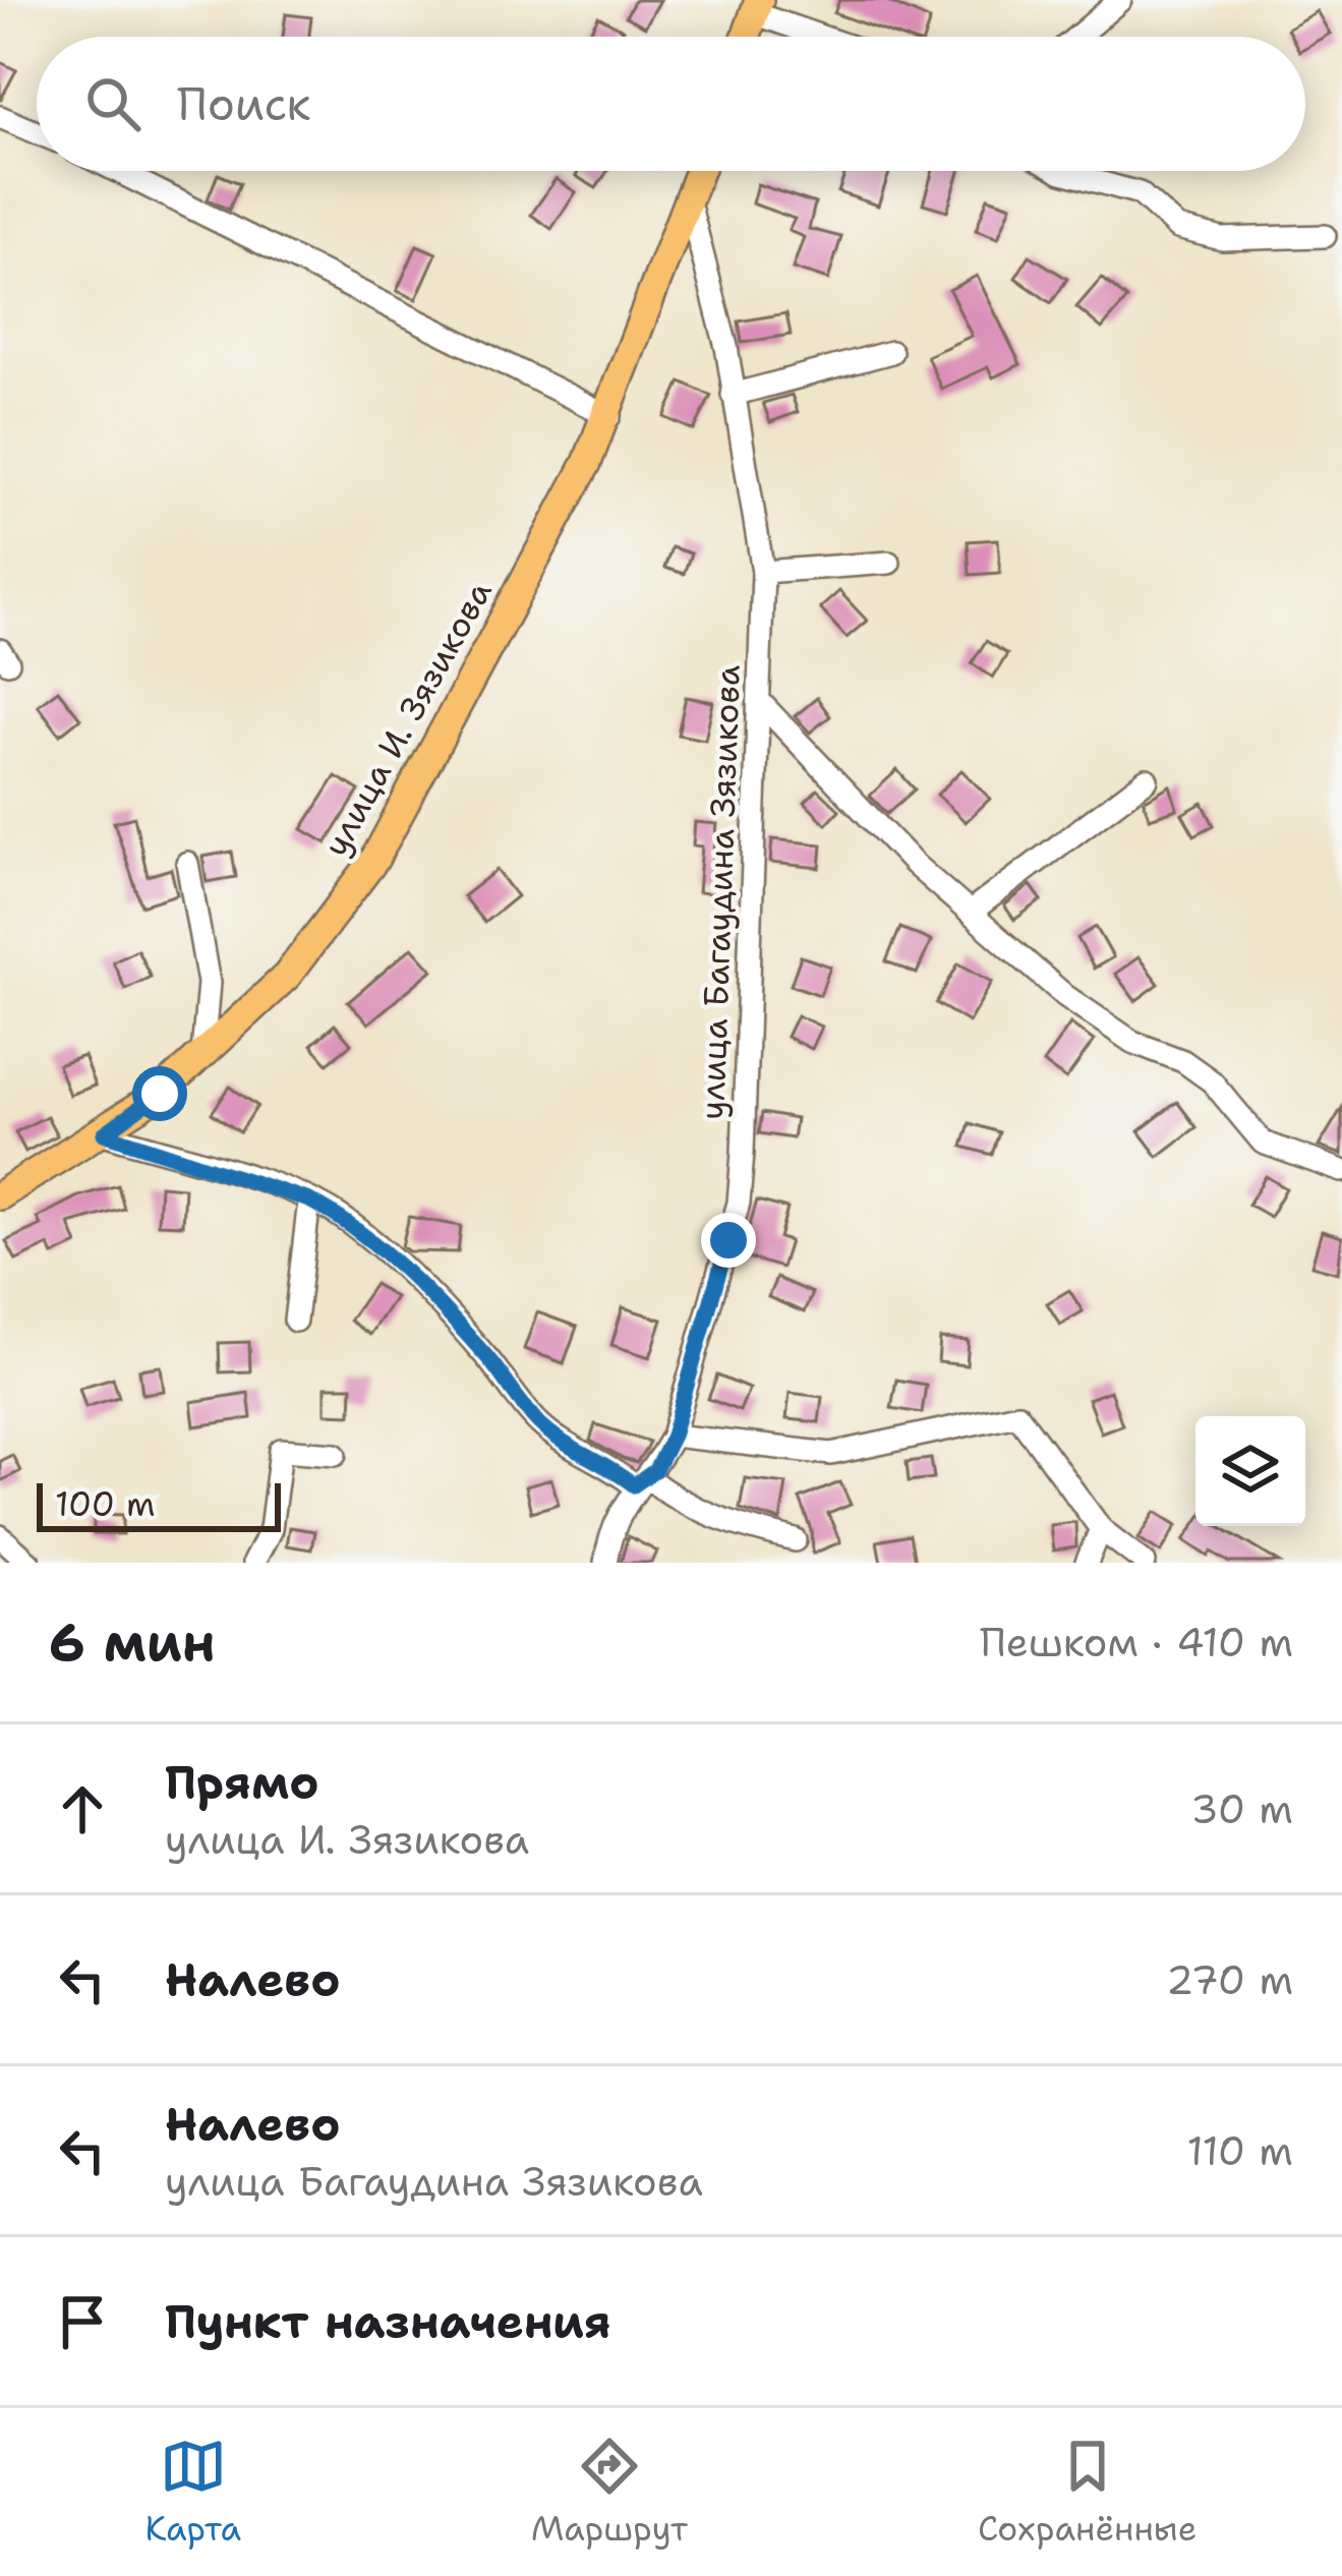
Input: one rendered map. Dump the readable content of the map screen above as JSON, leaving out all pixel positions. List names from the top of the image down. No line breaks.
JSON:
{"streets":{"main road":["улица И. Зязикова"],"street":["улица Багаудина Зязикова"]},"crossings":[["улица И. Зязикова","улица Багаудина Зязикова"]],"scale_bar":"100 m","page":{"search":"Поиск","scale":"100 m","heading":["6 мин","Пешком · 410 m"],"list":[["Прямо","улица И. Зязикова","30 m"],["Налево","270 m"],["Налево","улица Багаудина Зязикова","110 m"],"Пункт назначения"],"nav":["Карта","Маршрут","Сохранённые"]}}
